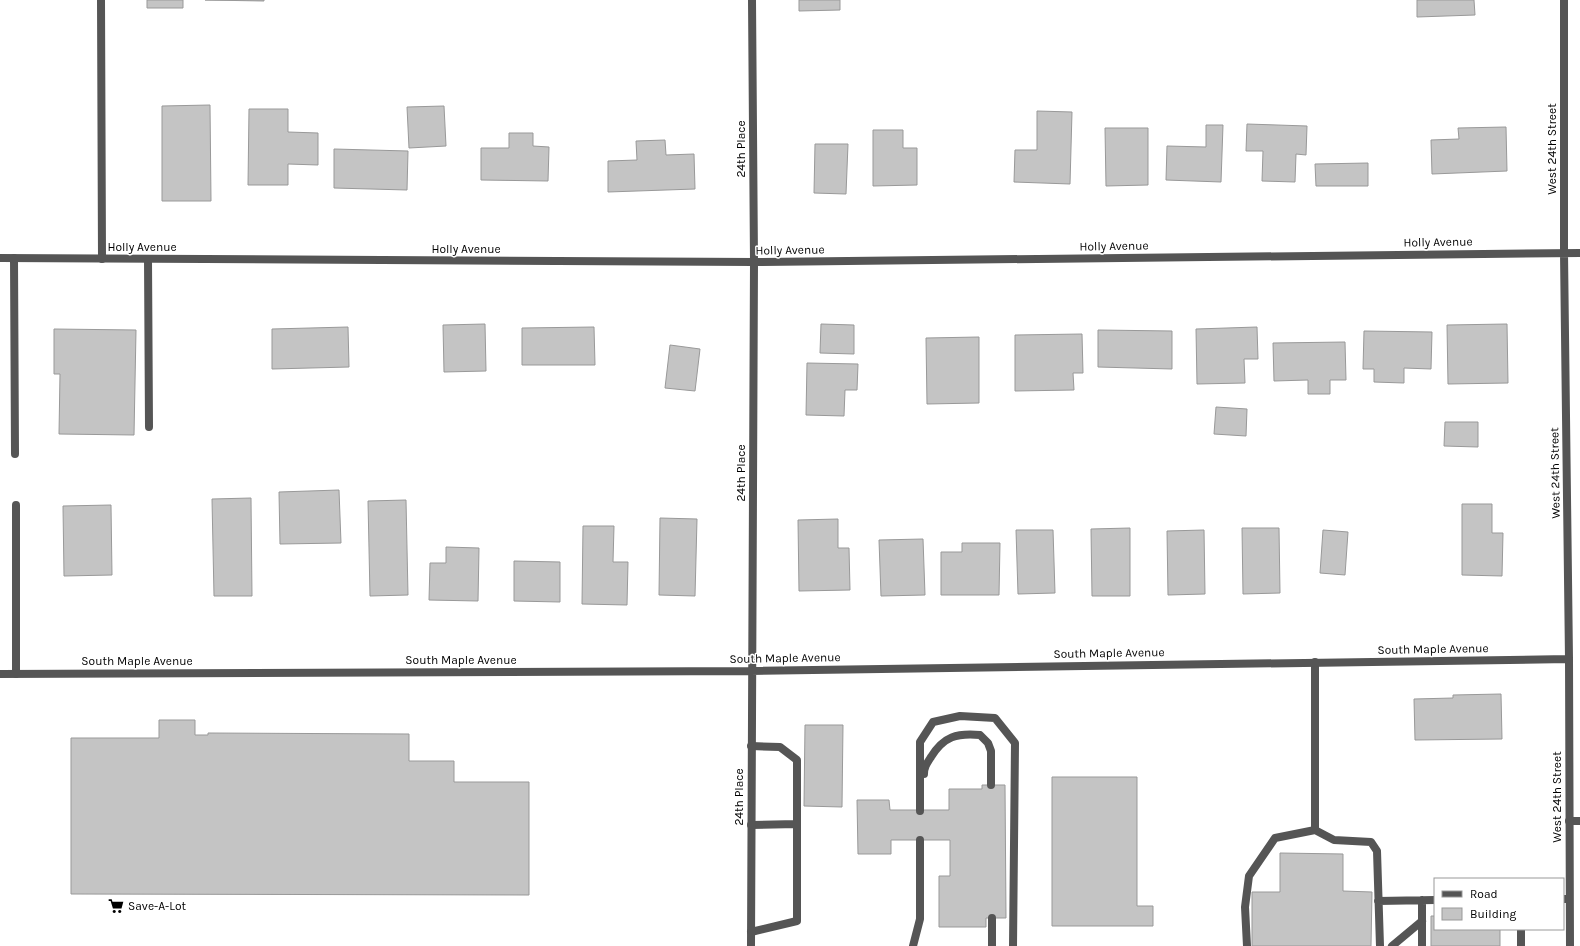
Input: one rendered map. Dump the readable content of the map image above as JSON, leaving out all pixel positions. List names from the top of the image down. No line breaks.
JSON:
{"streets":{"street":["24th Place","West 24th Street","Holly Avenue","South Maple Avenue"]},"crossings":[["24th Place","Holly Avenue"],["24th Place","South Maple Avenue"],["West 24th Street","Holly Avenue"],["West 24th Street","South Maple Avenue"]],"places":{"supermarket":["Save-A-Lot"]},"legend":["Road","Building"]}
